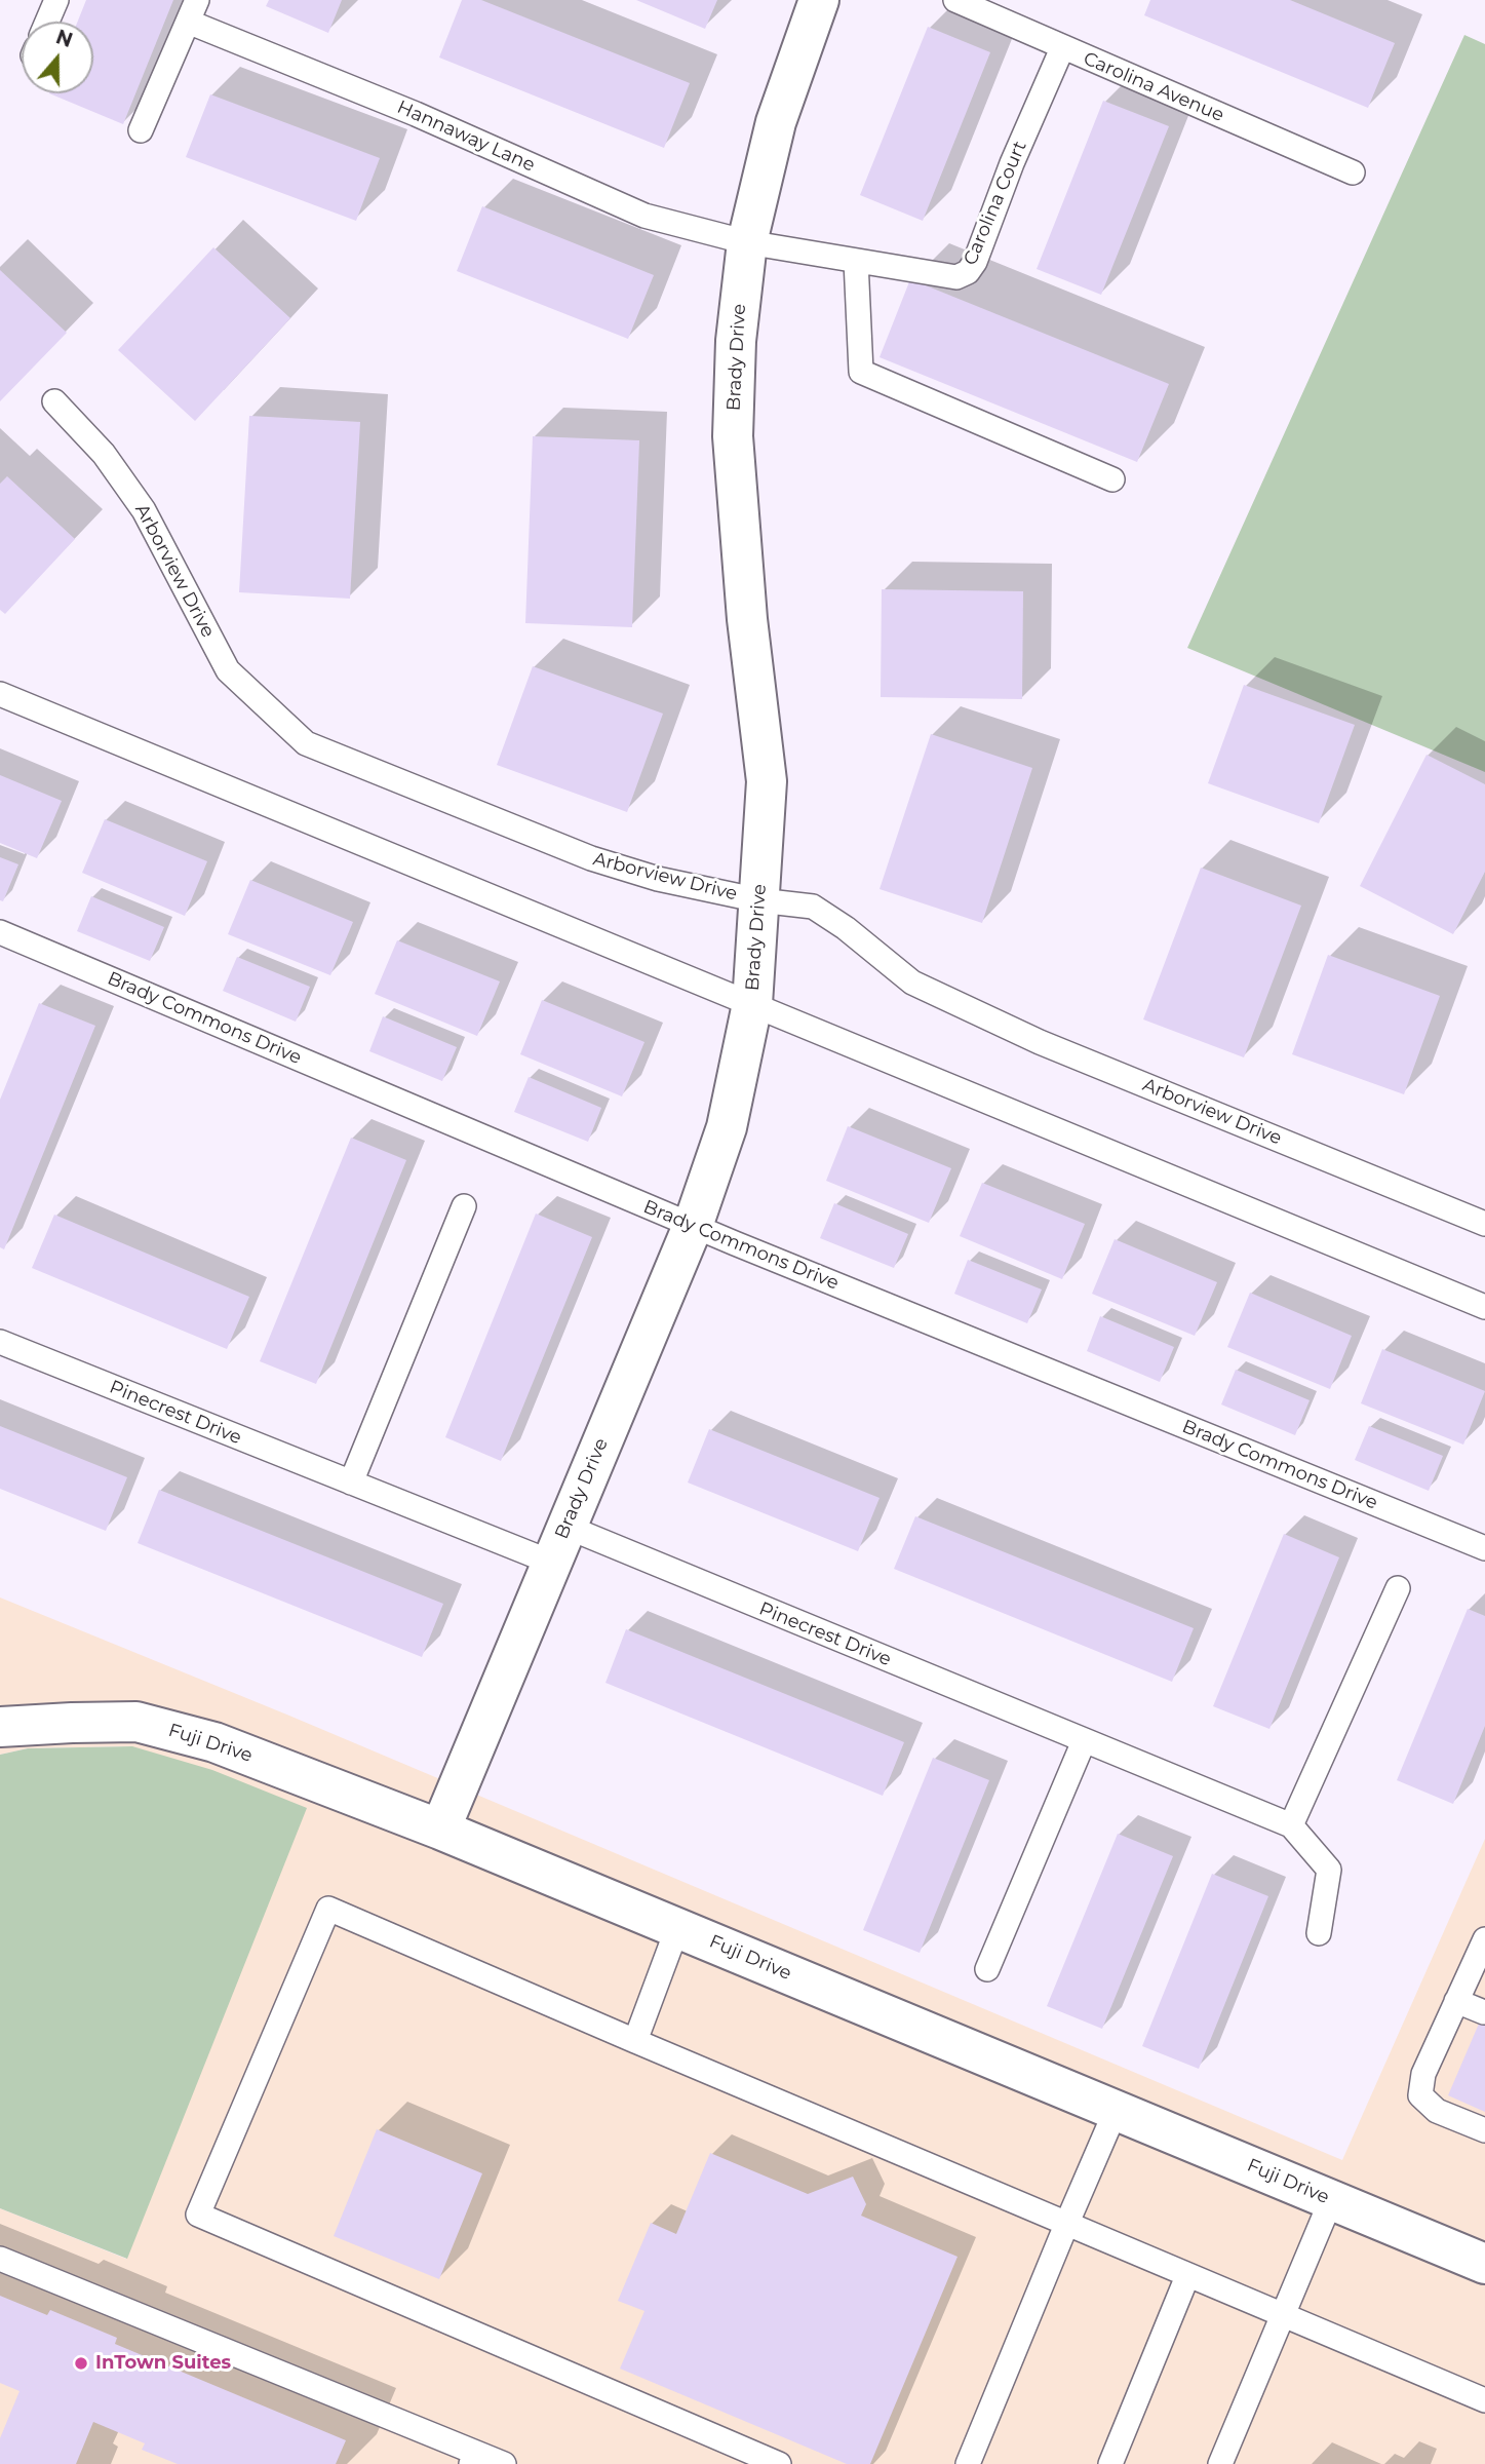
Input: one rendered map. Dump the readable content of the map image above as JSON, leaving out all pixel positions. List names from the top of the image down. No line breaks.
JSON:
{"streets":{"street":["Brady Drive","Fuji Drive"],"lane":["Carolina Avenue","Hannaway Lane","Carolina Court","Arborview Drive","Brady Commons Drive","Pinecrest Drive"]},"crossings":[["Carolina Avenue","Carolina Court"],["Hannaway Lane","Carolina Court"],["Hannaway Lane","Brady Drive"],["Carolina Court","Brady Drive"],["Brady Drive","Arborview Drive"],["Brady Drive","Brady Commons Drive"],["Brady Drive","Pinecrest Drive"],["Brady Drive","Fuji Drive"]],"places":["InTown Suites"],"north":"top"}
